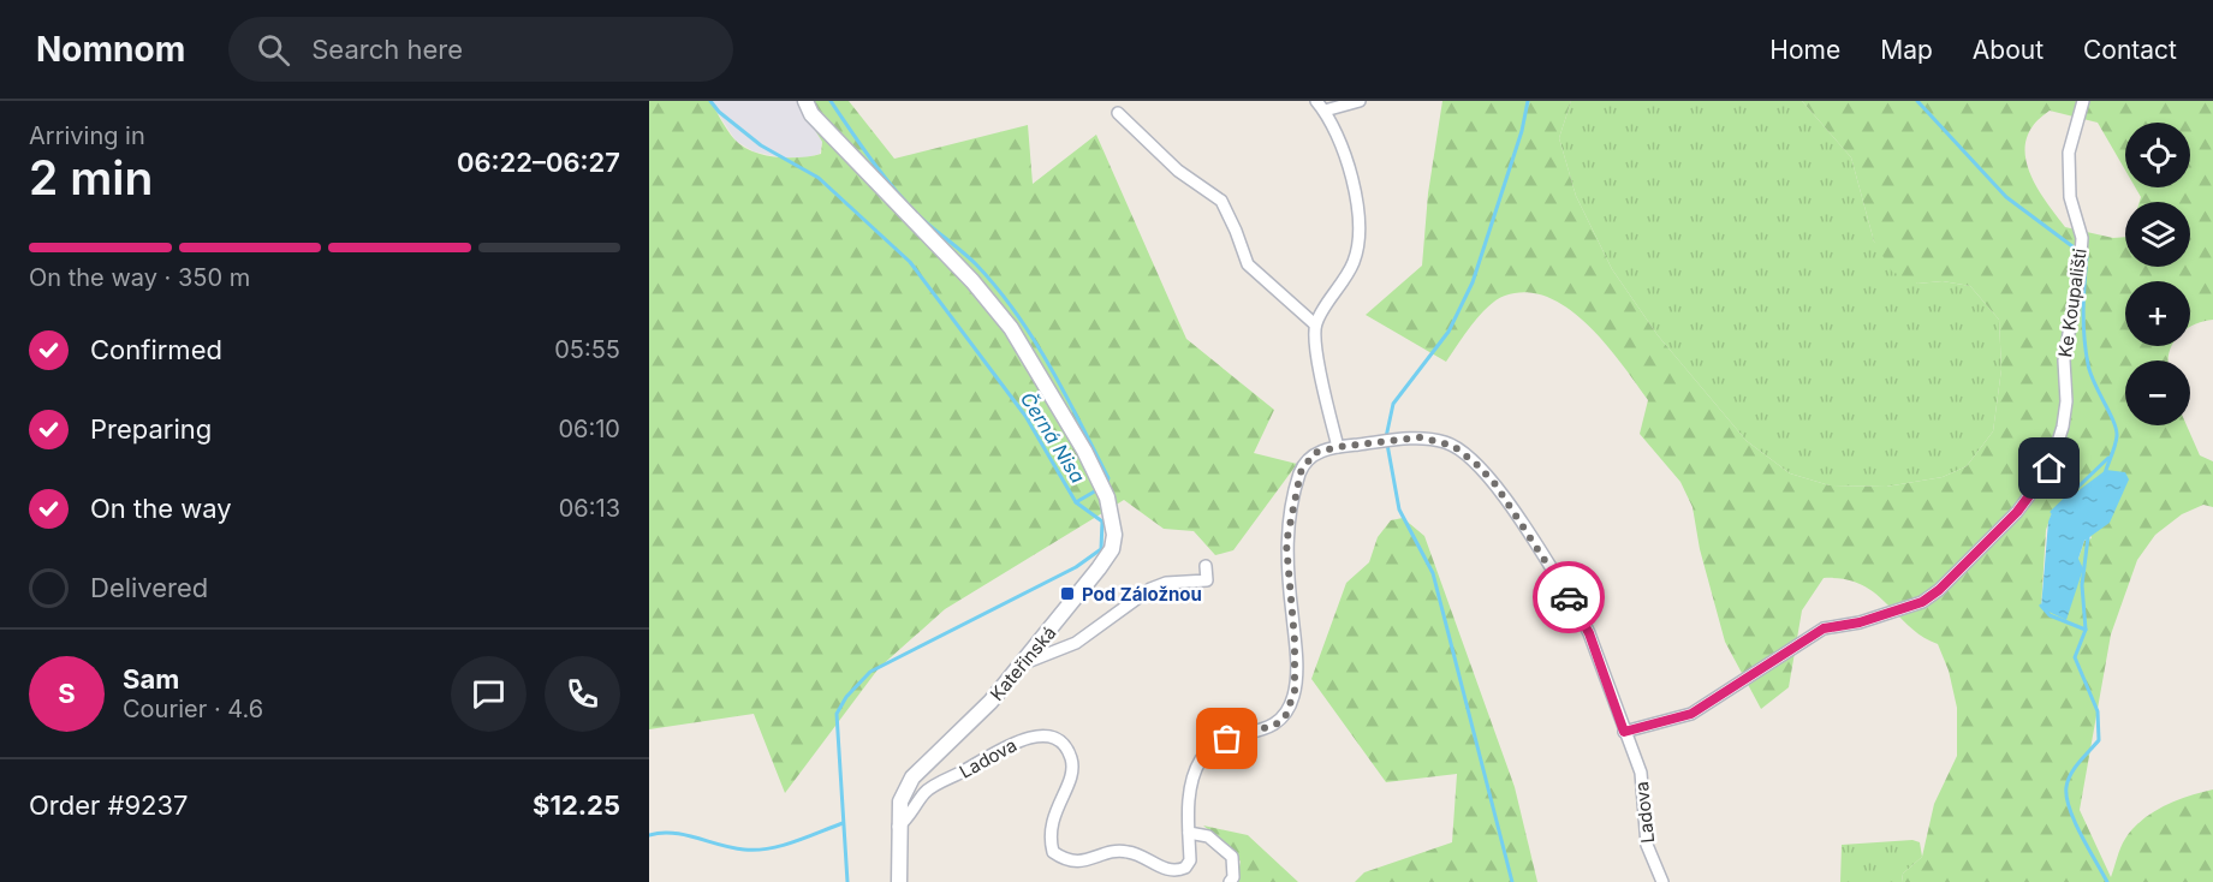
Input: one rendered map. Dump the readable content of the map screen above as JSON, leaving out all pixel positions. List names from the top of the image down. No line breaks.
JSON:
{"streets":{"street":["Ke Koupališti","Kateřinská","Ladova"]},"crossings":[["Ke Koupališti","Ladova"],["Kateřinská","Ladova"]],"water":["Černá Nisa"],"places":{"transit":["Pod Záložnou"]},"page":{"header":"Nomnom","search":"Search here","nav":["Home","Map","About","Contact"],"heading":["2 min","Arriving in","06:22–06:27"],"panel":["Sam","Courier · 4.6","Order #9237","$12.25"],"map_buttons":["+","−"],"bar":"On the way · 350 m","list":[["Confirmed","05:55"],["Preparing","06:10"],["On the way","06:13"],"Delivered"],"round":"S"}}
